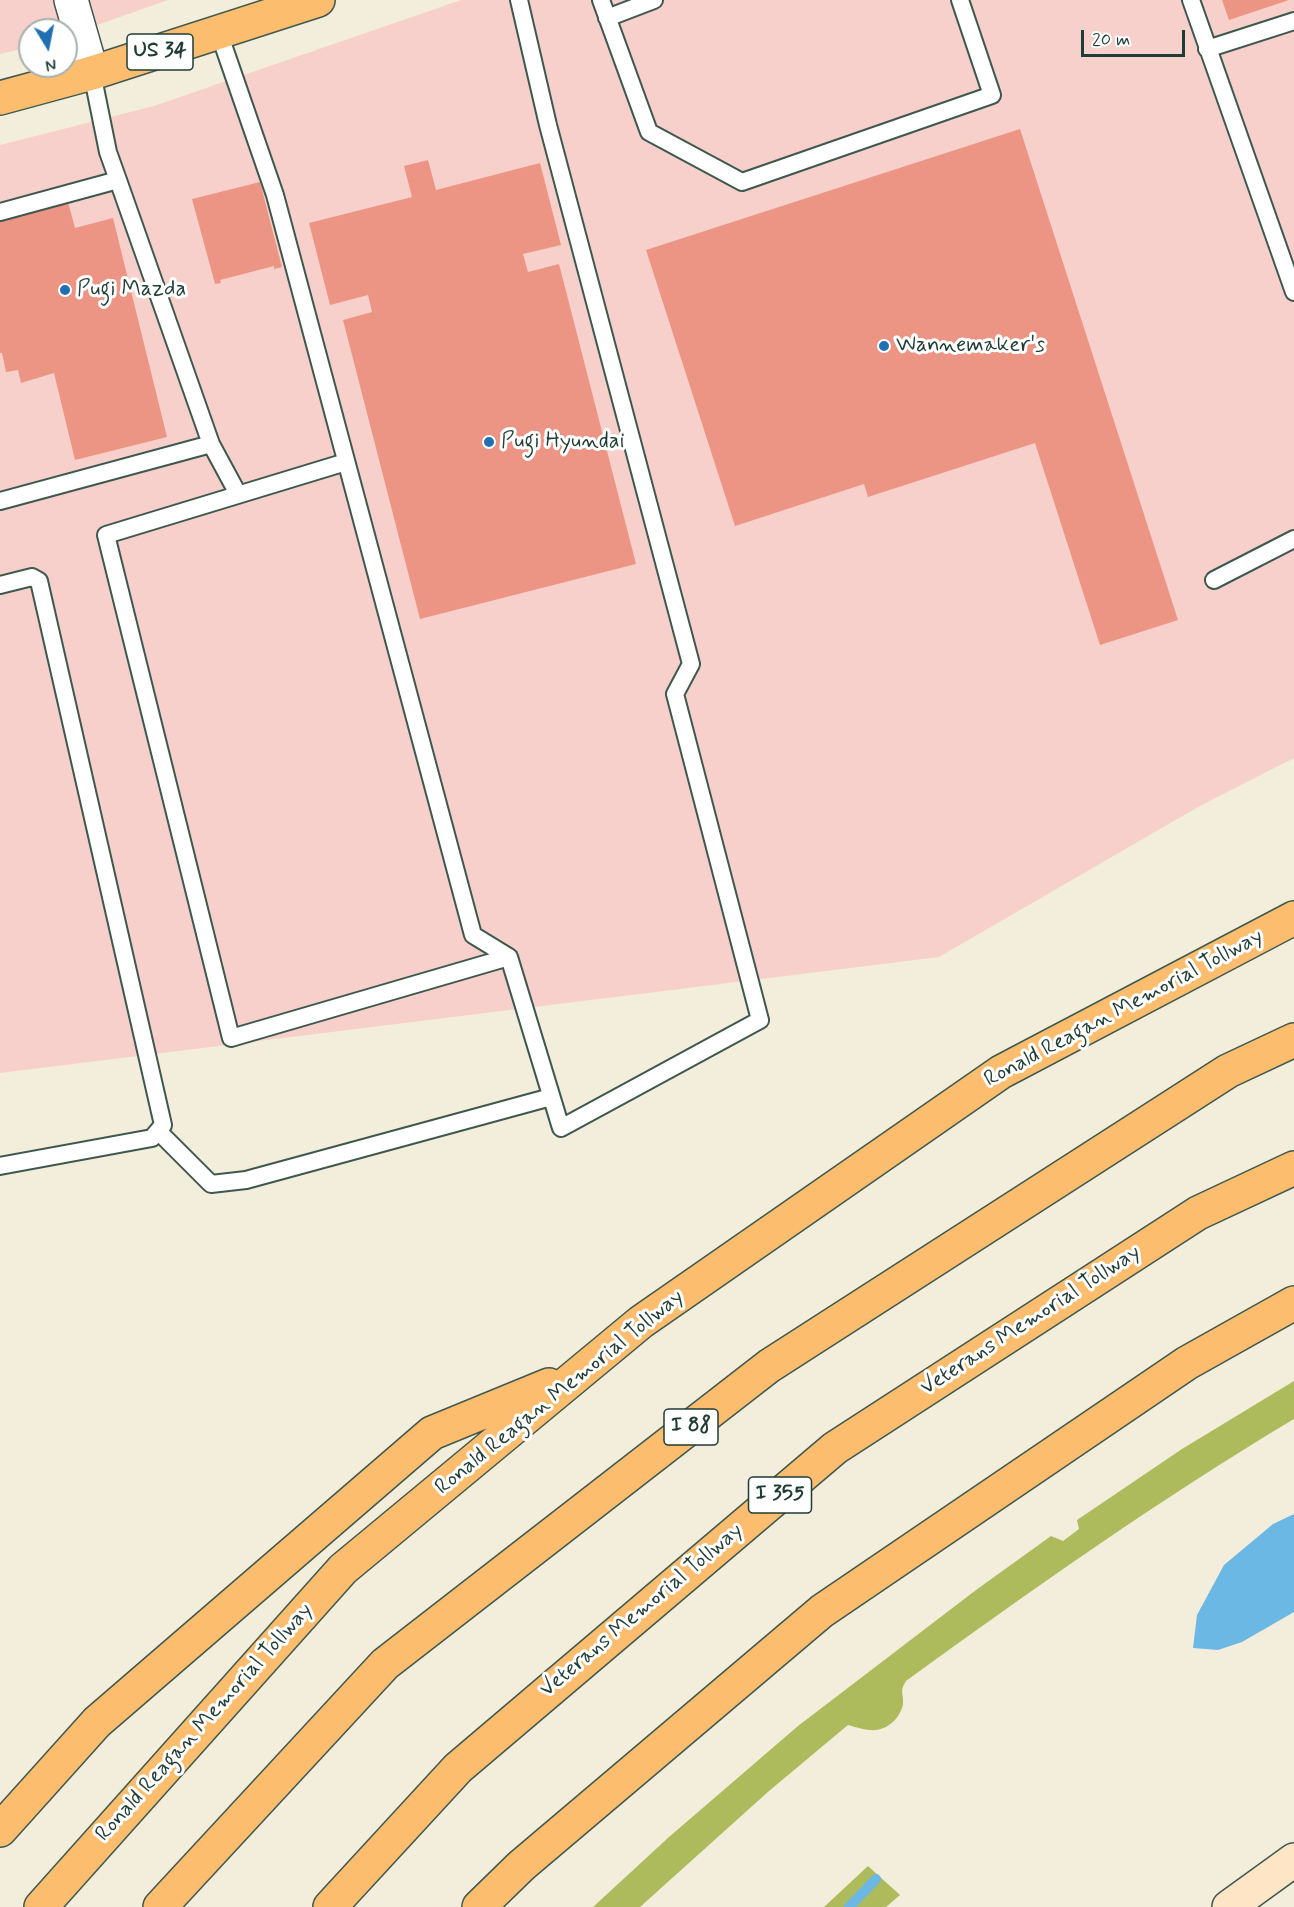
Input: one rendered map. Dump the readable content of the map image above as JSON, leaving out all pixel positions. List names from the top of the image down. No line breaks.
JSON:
{"streets":{"main road":["US 34","Ronald Reagan Memorial Tollway","Veterans Memorial Tollway","I 88","I 355"]},"places":["Pugi Mazda","Wannemaker's","Pugi Hyundai"],"scale_bar":"20 m","north":"bottom"}
